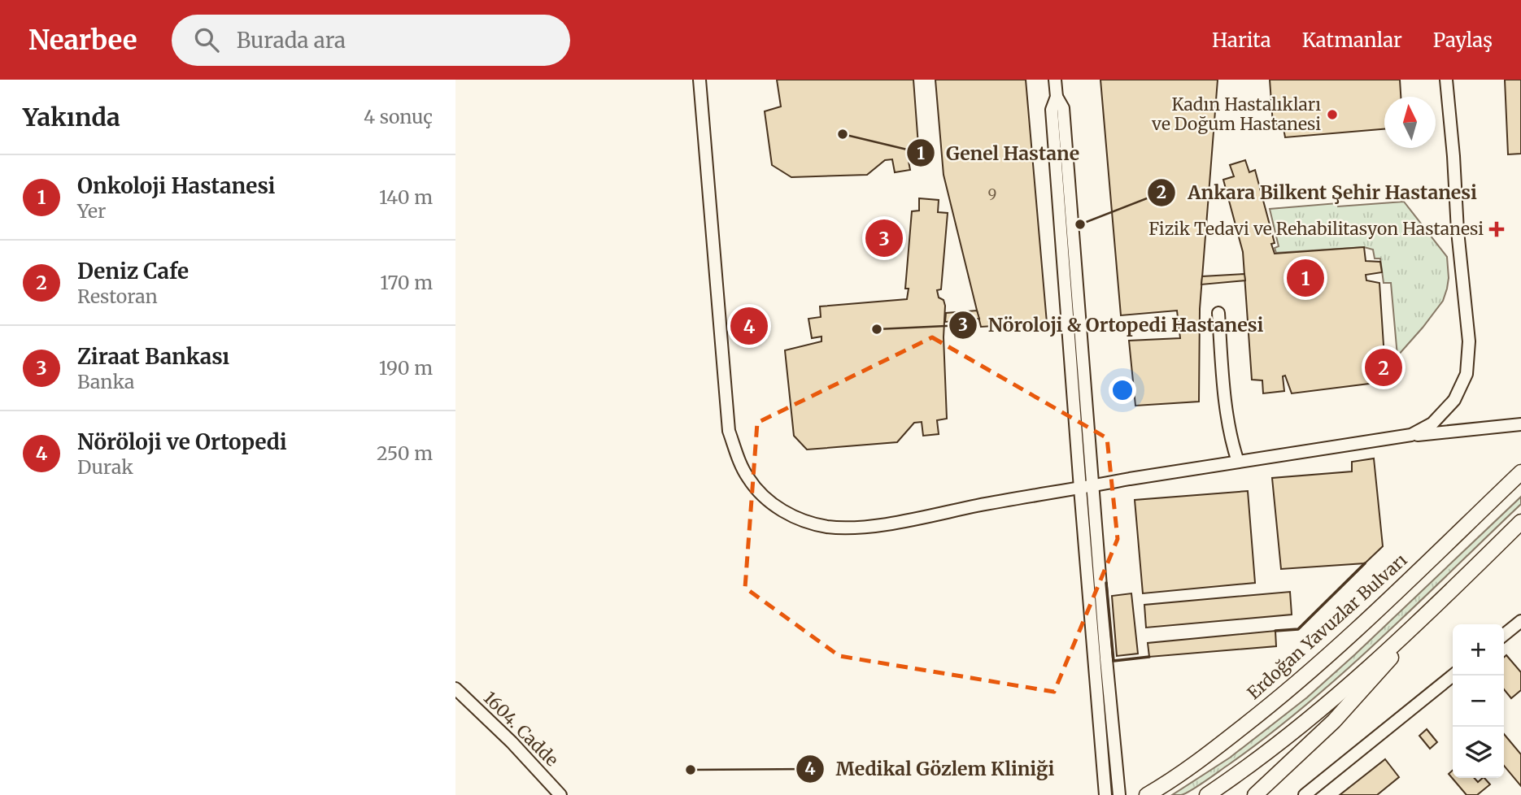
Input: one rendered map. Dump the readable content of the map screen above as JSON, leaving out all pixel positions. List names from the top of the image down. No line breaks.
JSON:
{"streets":{"main road":["Erdoğan Yavuzlar Bulvarı"],"street":["1604. Cadde"]},"places":{"other":["Kadın Hastalıkları ve Doğum Hastanesi","Genel Hastane","Ankara Bilkent Şehir Hastanesi","Nöroloji & Ortopedi Hastanesi","Medikal Gözlem Kliniği"],"health":["Fizik Tedavi ve Rehabilitasyon Hastanesi"]},"house_numbers":["9"],"north":"top","page":{"header":"Nearbee","search":"Burada ara","nav":["Harita","Katmanlar","Paylaş"],"heading":["Yakında","4 sonuç"],"list":[{"mark":"1","name":"Onkoloji Hastanesi","note":"Yer","value":"140 m"},{"mark":"2","name":"Deniz Cafe","note":"Restoran","value":"170 m"},{"mark":"3","name":"Ziraat Bankası","note":"Banka","value":"190 m"},{"mark":"4","name":"Nöröloji ve Ortopedi","note":"Durak","value":"250 m"}],"pins":["3","1","4","2"],"map_buttons":["+","−"]}}
